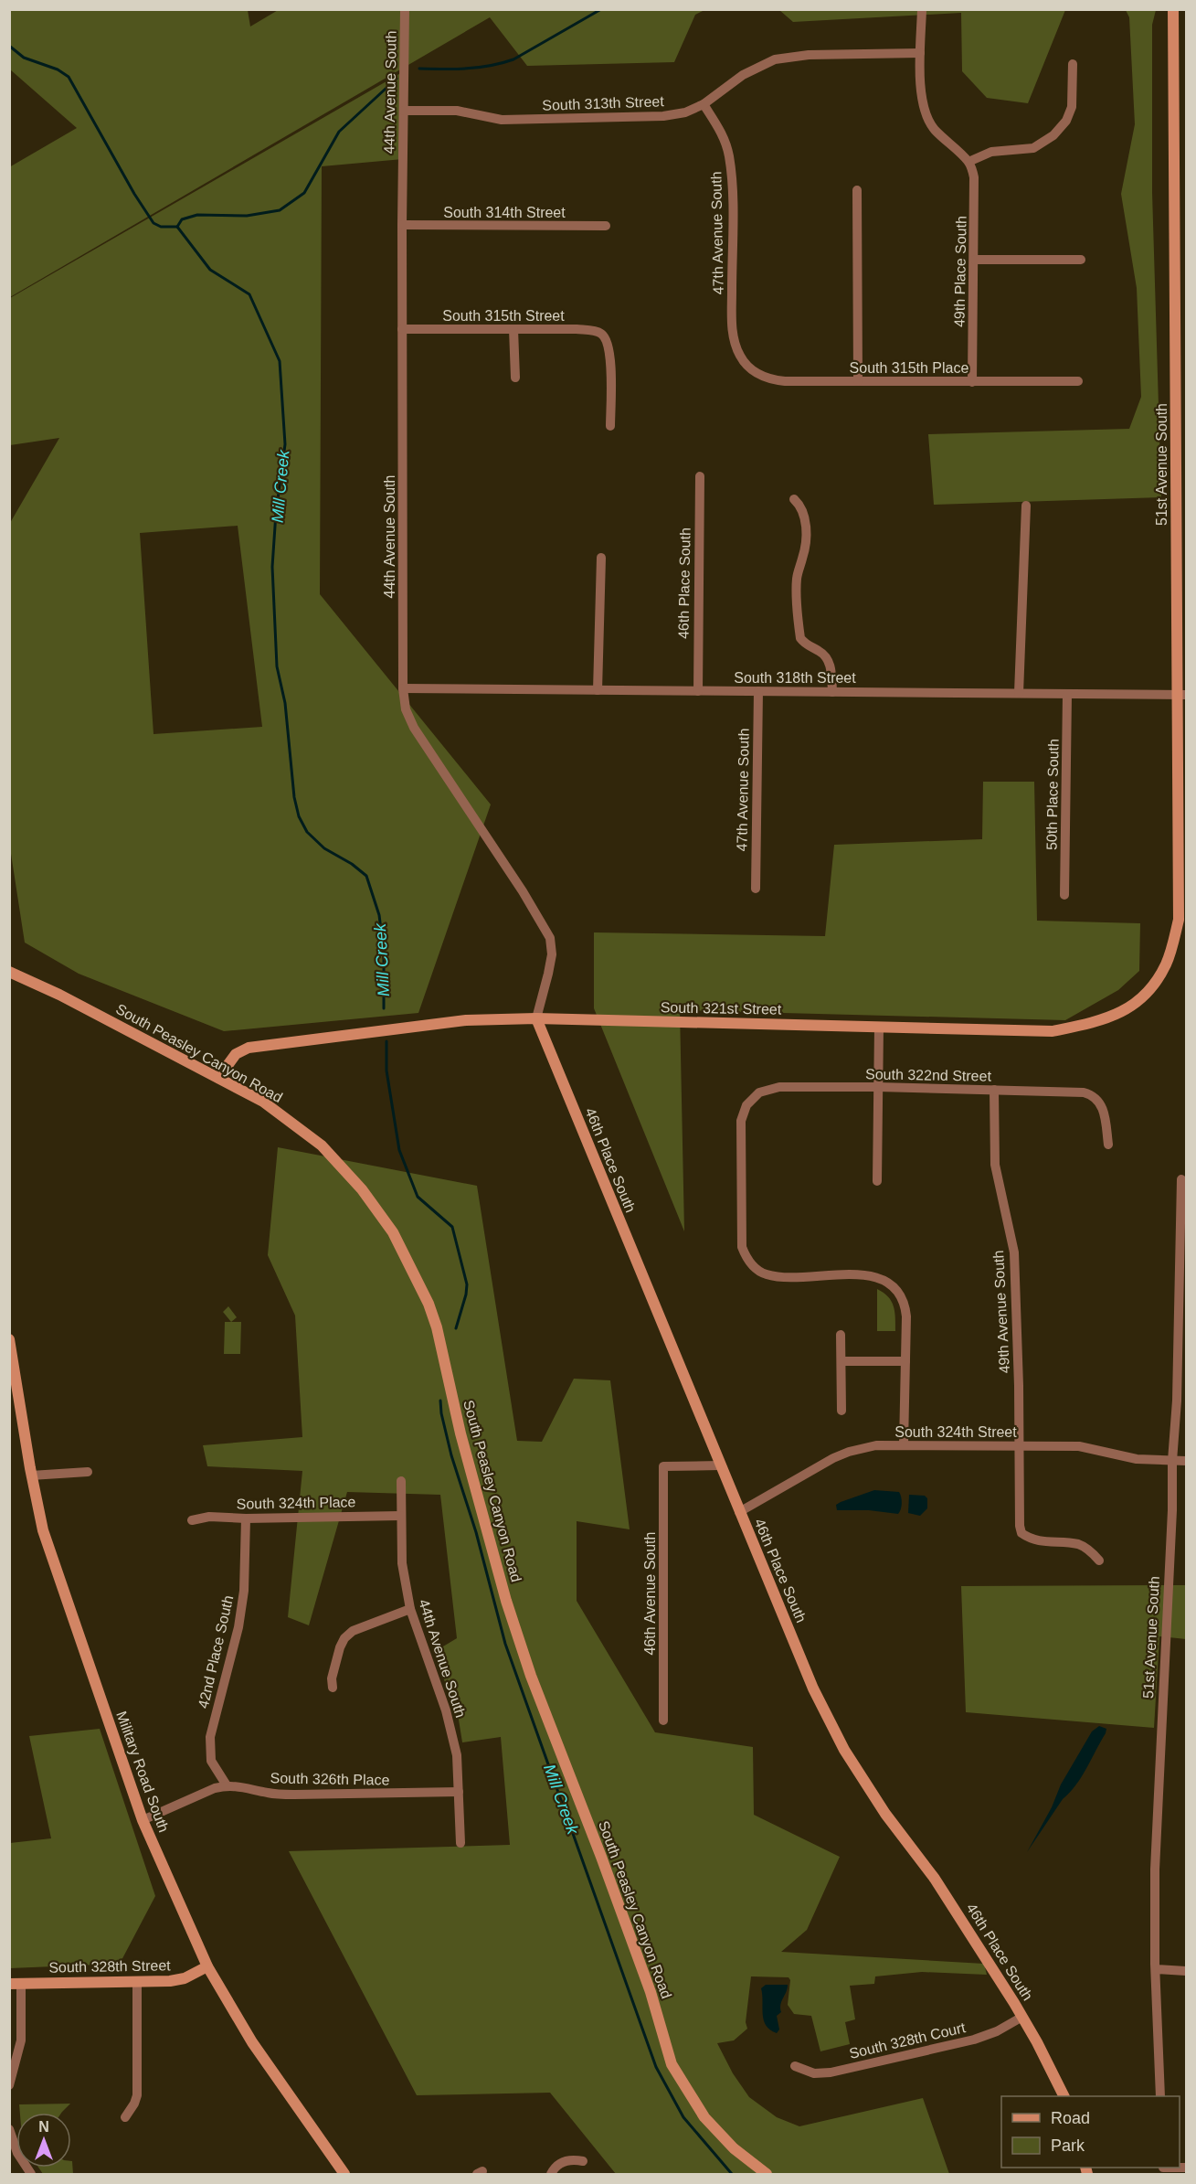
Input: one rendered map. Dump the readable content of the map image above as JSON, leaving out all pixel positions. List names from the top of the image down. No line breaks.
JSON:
{"streets":{"main road":["51st Avenue South","46th Place South","South 321st Street","South Peasley Canyon Road","Military Road South","South 328th Street"],"street":["44th Avenue South","South 313th Street","South 314th Street","47th Avenue South","49th Place South","South 315th Street","South 315th Place","South 318th Street","50th Place South","South 322nd Street","49th Avenue South","South 324th Street","South 324th Place","46th Avenue South","42nd Place South","South 326th Place","South 328th Court"]},"crossings":[["44th Avenue South","South 313th Street"],["44th Avenue South","South 314th Street"],["44th Avenue South","South 315th Street"],["44th Avenue South","46th Place South"],["44th Avenue South","South 318th Street"],["44th Avenue South","South 321st Street"],["44th Avenue South","South 324th Place"],["44th Avenue South","South 326th Place"],["South 313th Street","47th Avenue South"],["47th Avenue South","South 315th Place"],["47th Avenue South","South 318th Street"],["49th Place South","South 315th Place"],["51st Avenue South","South 318th Street"],["51st Avenue South","South 321st Street"],["51st Avenue South","South 324th Street"],["46th Place South","South 318th Street"],["46th Place South","South 321st Street"],["46th Place South","South 324th Street"],["46th Place South","46th Avenue South"],["46th Place South","South 328th Court"],["South 318th Street","50th Place South"],["South 321st Street","South Peasley Canyon Road"],["South 322nd Street","49th Avenue South"],["49th Avenue South","South 324th Street"],["South 324th Place","42nd Place South"],["42nd Place South","South 326th Place"],["Military Road South","South 326th Place"],["Military Road South","South 328th Street"]],"water":["Mill Creek"],"legend":["Road","Park"],"north":"top"}
